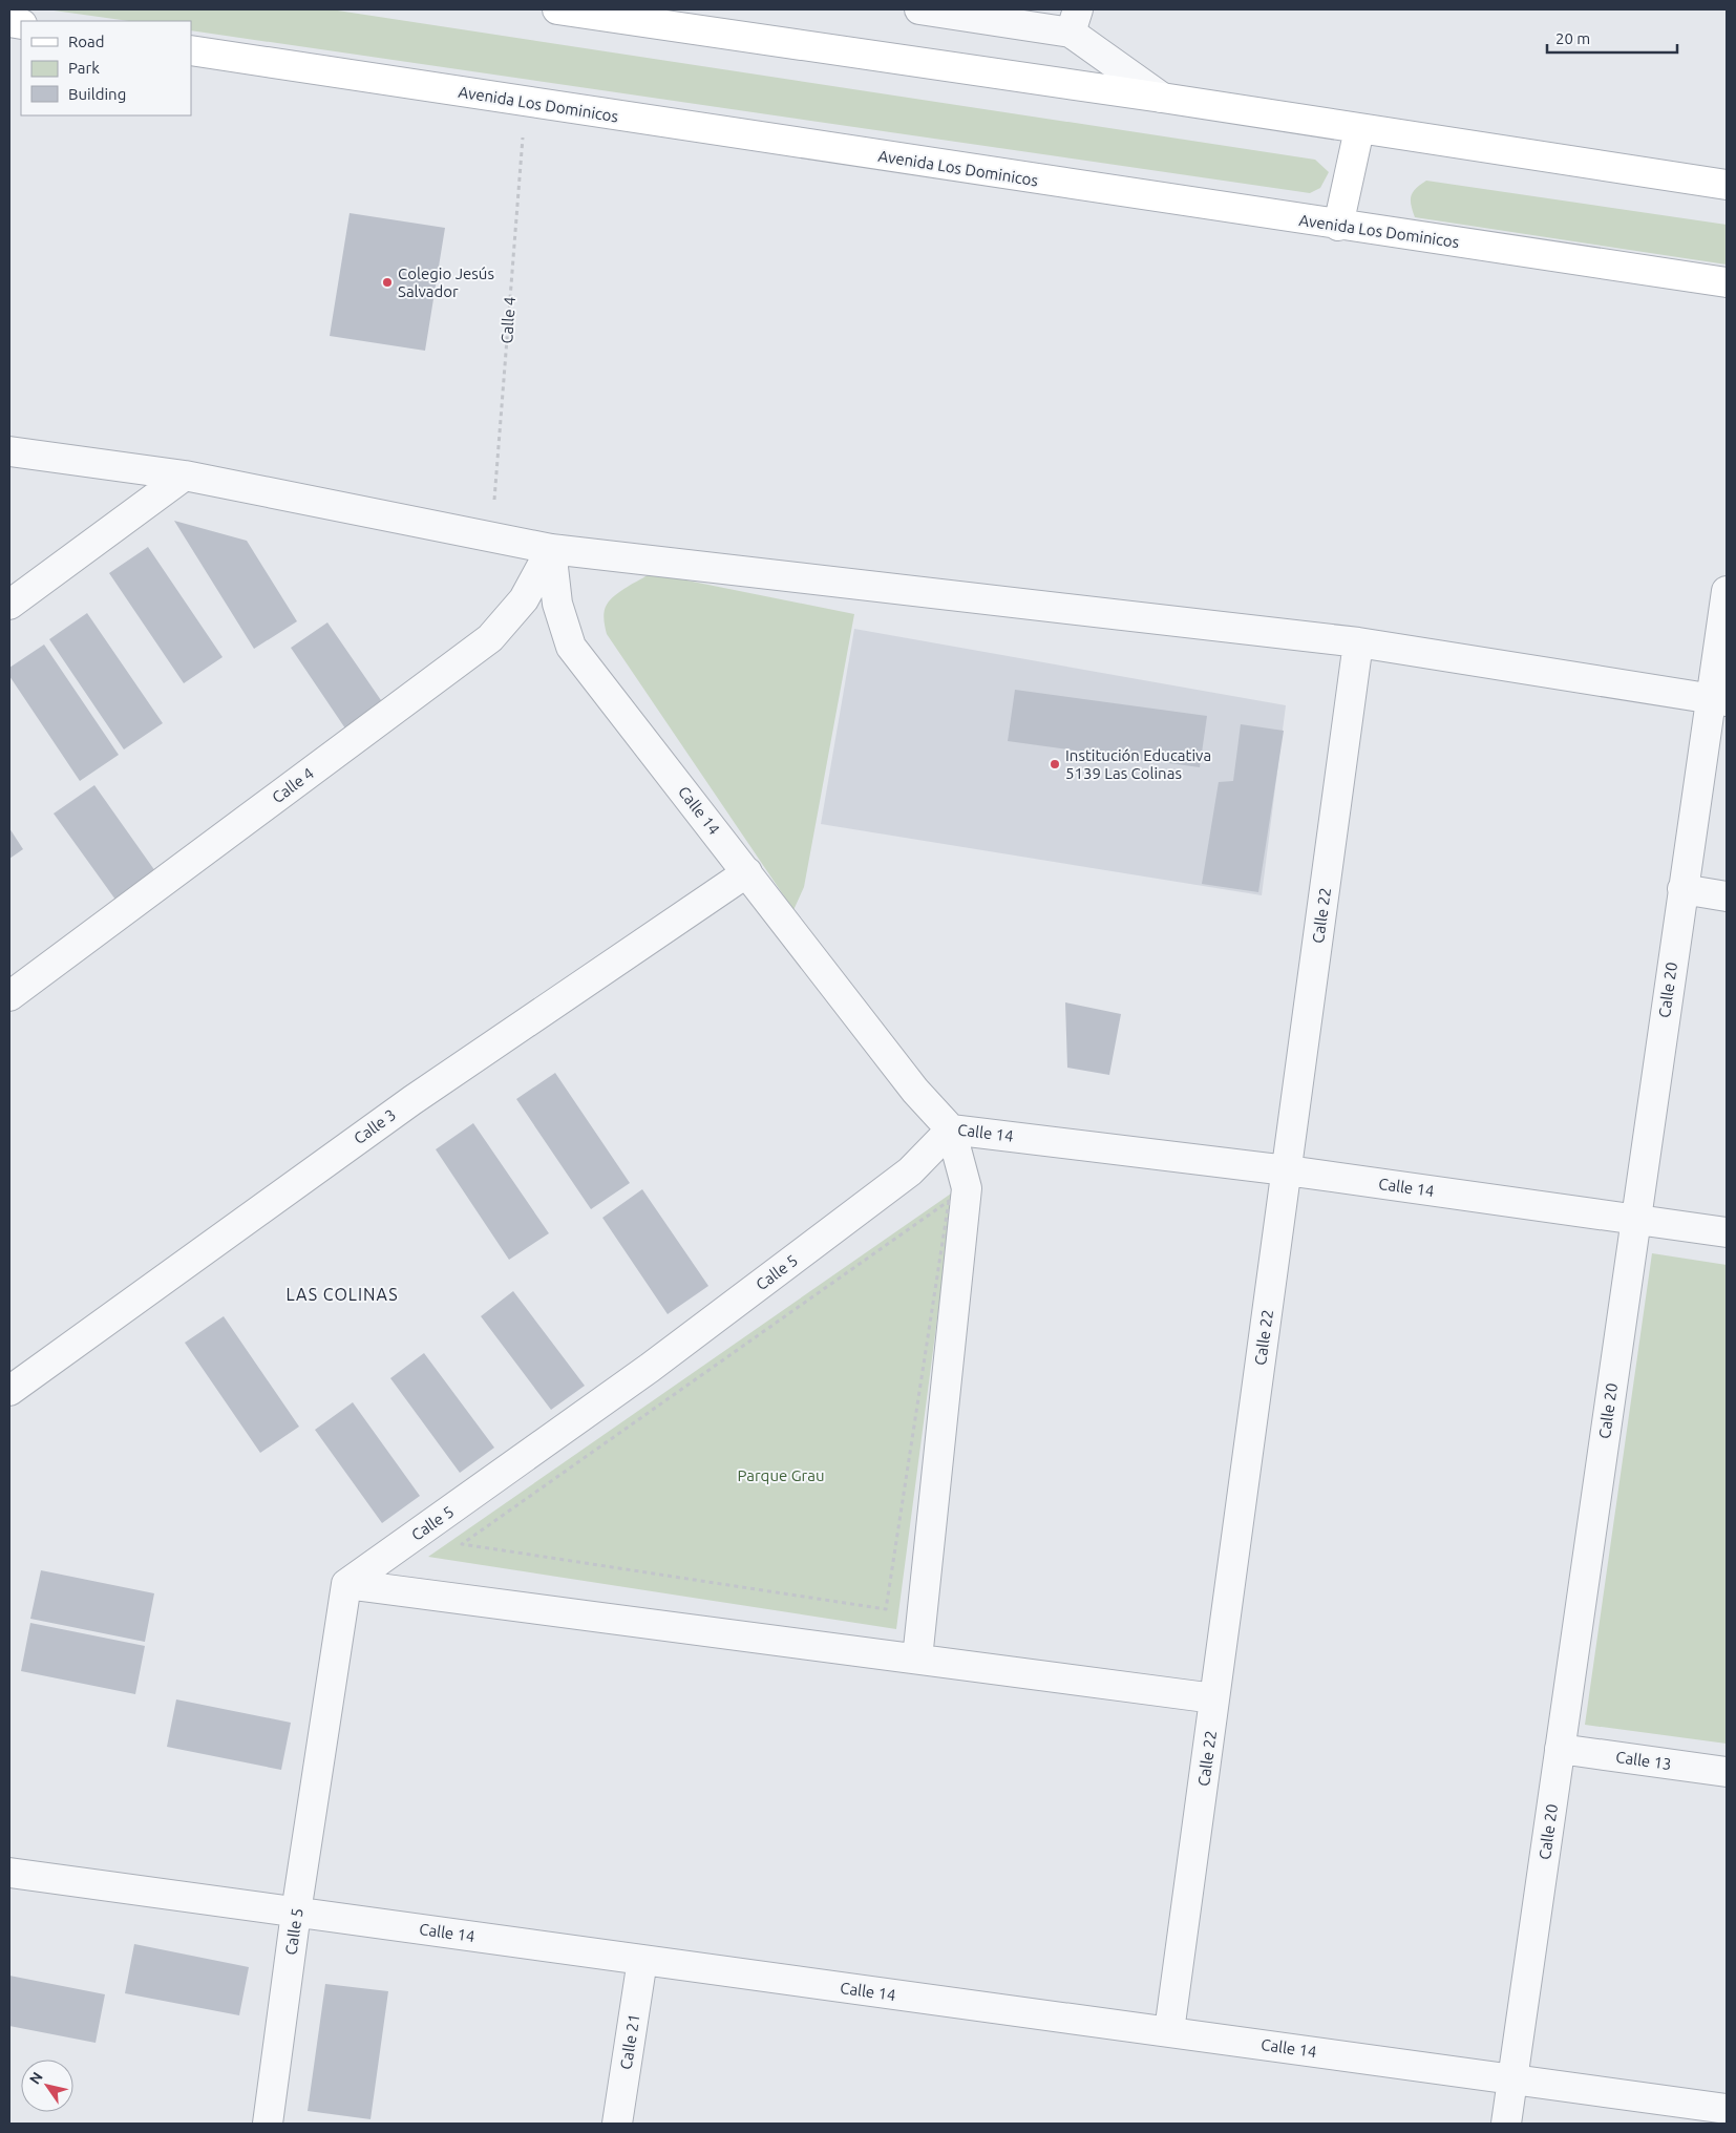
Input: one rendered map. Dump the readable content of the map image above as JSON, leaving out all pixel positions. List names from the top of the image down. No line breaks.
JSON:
{"streets":{"main road":["Avenida Los Dominicos"],"street":["Calle 4","Calle 14","Calle 22","Calle 20","Calle 3","Calle 5","Calle 13","Calle 21"]},"crossings":[["Avenida Los Dominicos","Calle 4"],["Calle 4","Calle 14"],["Calle 14","Calle 22"],["Calle 14","Calle 20"],["Calle 14","Calle 3"],["Calle 14","Calle 5"],["Calle 14","Calle 21"],["Calle 20","Calle 13"]],"districts":["LAS COLINAS"],"parks":["Parque Grau"],"places":["Colegio Jesús Salvador","Institución Educativa 5139 Las Colinas"],"legend":["Road","Park","Building"],"scale_bar":"20 m","north":"top left"}
